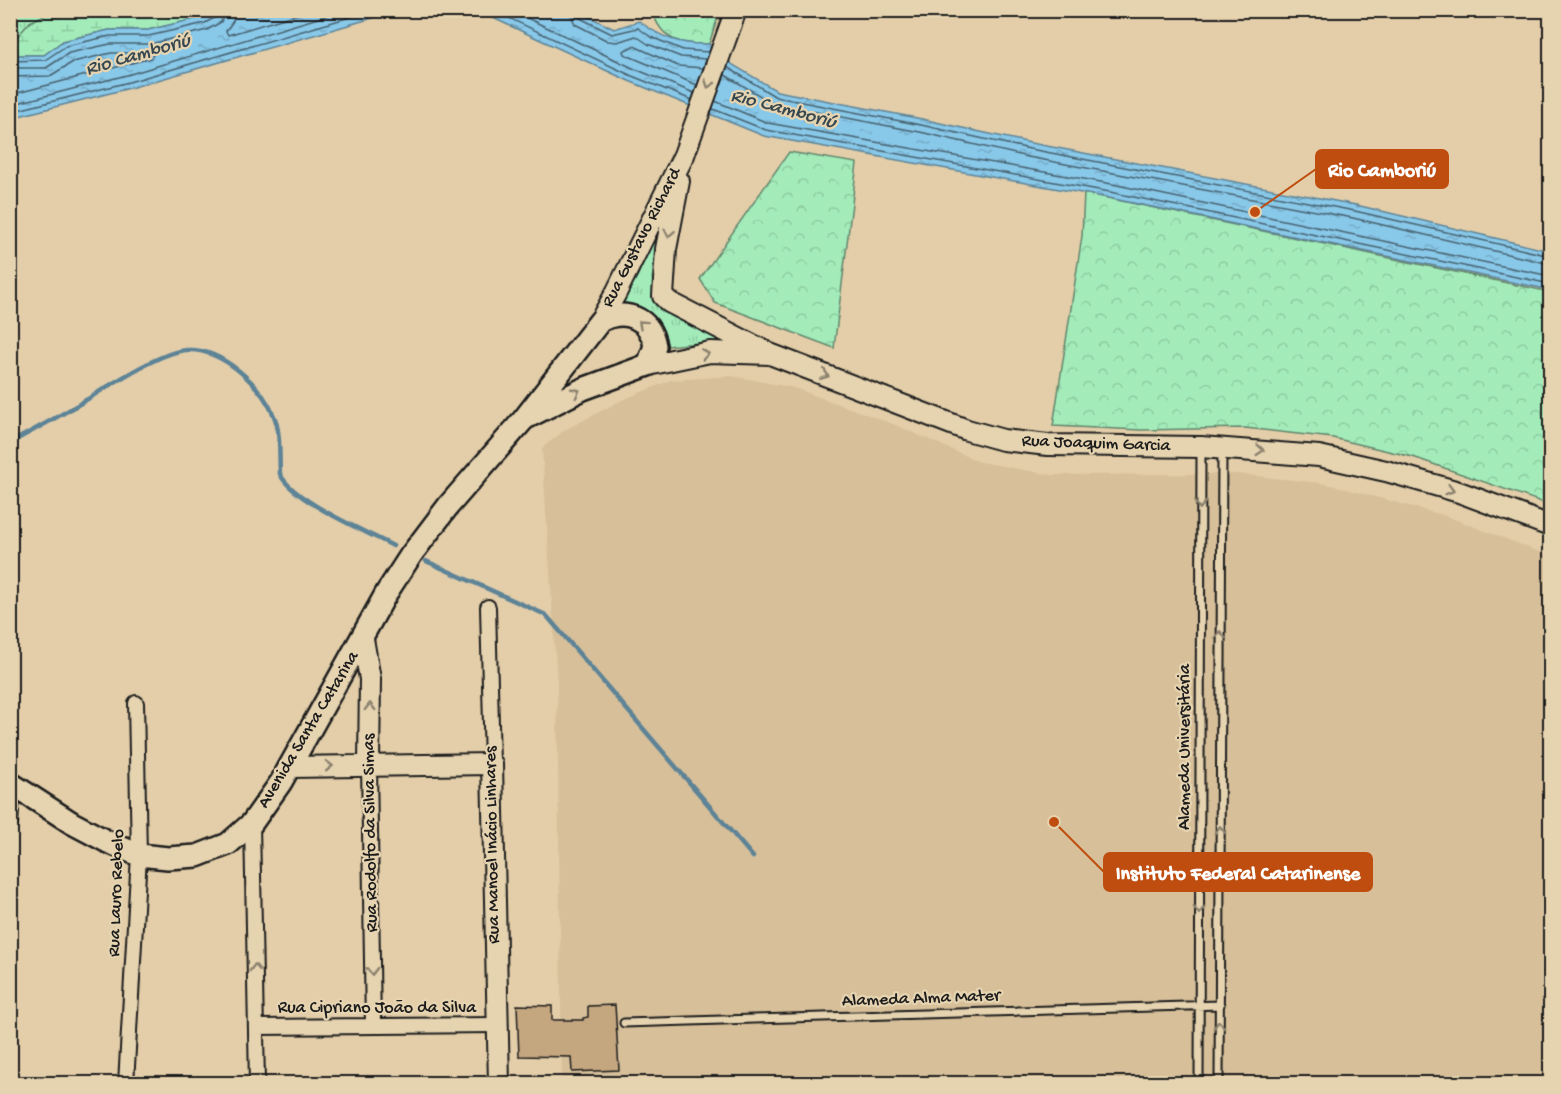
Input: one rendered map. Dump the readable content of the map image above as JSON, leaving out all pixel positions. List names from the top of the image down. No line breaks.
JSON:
{"streets":{"main road":["Rua Gustavo Richard","Rua Joaquim Garcia","Avenida Santa Catarina","Rua Rodolfo da Silva Simas","Rua Manoel Inácio Linhares"],"street":["Rua Lauro Rebelo","Rua Cipriano João da Silva"],"lane":["Alameda Universitária","Alameda Alma Mater"]},"crossings":[["Rua Gustavo Richard","Rua Joaquim Garcia"],["Rua Gustavo Richard","Avenida Santa Catarina"],["Rua Joaquim Garcia","Avenida Santa Catarina"],["Rua Joaquim Garcia","Alameda Universitária"],["Avenida Santa Catarina","Rua Rodolfo da Silva Simas"],["Avenida Santa Catarina","Rua Lauro Rebelo"],["Alameda Universitária","Alameda Alma Mater"],["Rua Rodolfo da Silva Simas","Rua Cipriano João da Silva"],["Rua Manoel Inácio Linhares","Rua Cipriano João da Silva"]],"one_way":["Rua Gustavo Richard","Rua Joaquim Garcia"],"water":["Rio Camboriú"],"places":["Rio Camboriú","Instituto Federal Catarinense"]}
